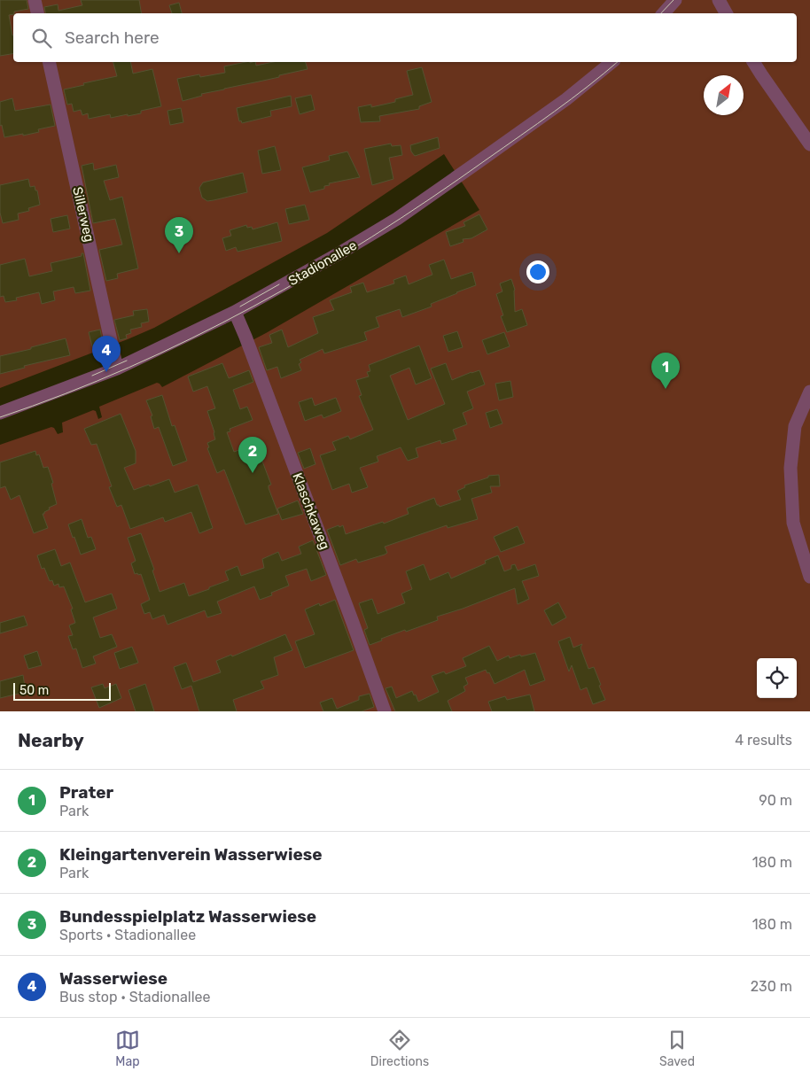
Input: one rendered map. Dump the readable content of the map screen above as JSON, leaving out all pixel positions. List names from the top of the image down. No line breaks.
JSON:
{"streets":{"street":["Sillerweg","Stadionallee","Klaschkaweg"]},"crossings":[["Sillerweg","Stadionallee"],["Stadionallee","Klaschkaweg"]],"scale_bar":"50 m","north":"top right","page":{"search":"Search here","pins":["3","4","1","2"],"scale":"50 m","heading":["Nearby","4 results"],"list":[{"mark":"1","name":"Prater","note":"Park","value":"90 m"},{"mark":"2","name":"Kleingartenverein Wasserwiese","note":"Park","value":"180 m"},{"mark":"3","name":"Bundesspielplatz Wasserwiese","note":"Sports · Stadionallee","value":"180 m"},{"mark":"4","name":"Wasserwiese","note":"Bus stop · Stadionallee","value":"230 m"}],"nav":["Map","Directions","Saved"]}}
